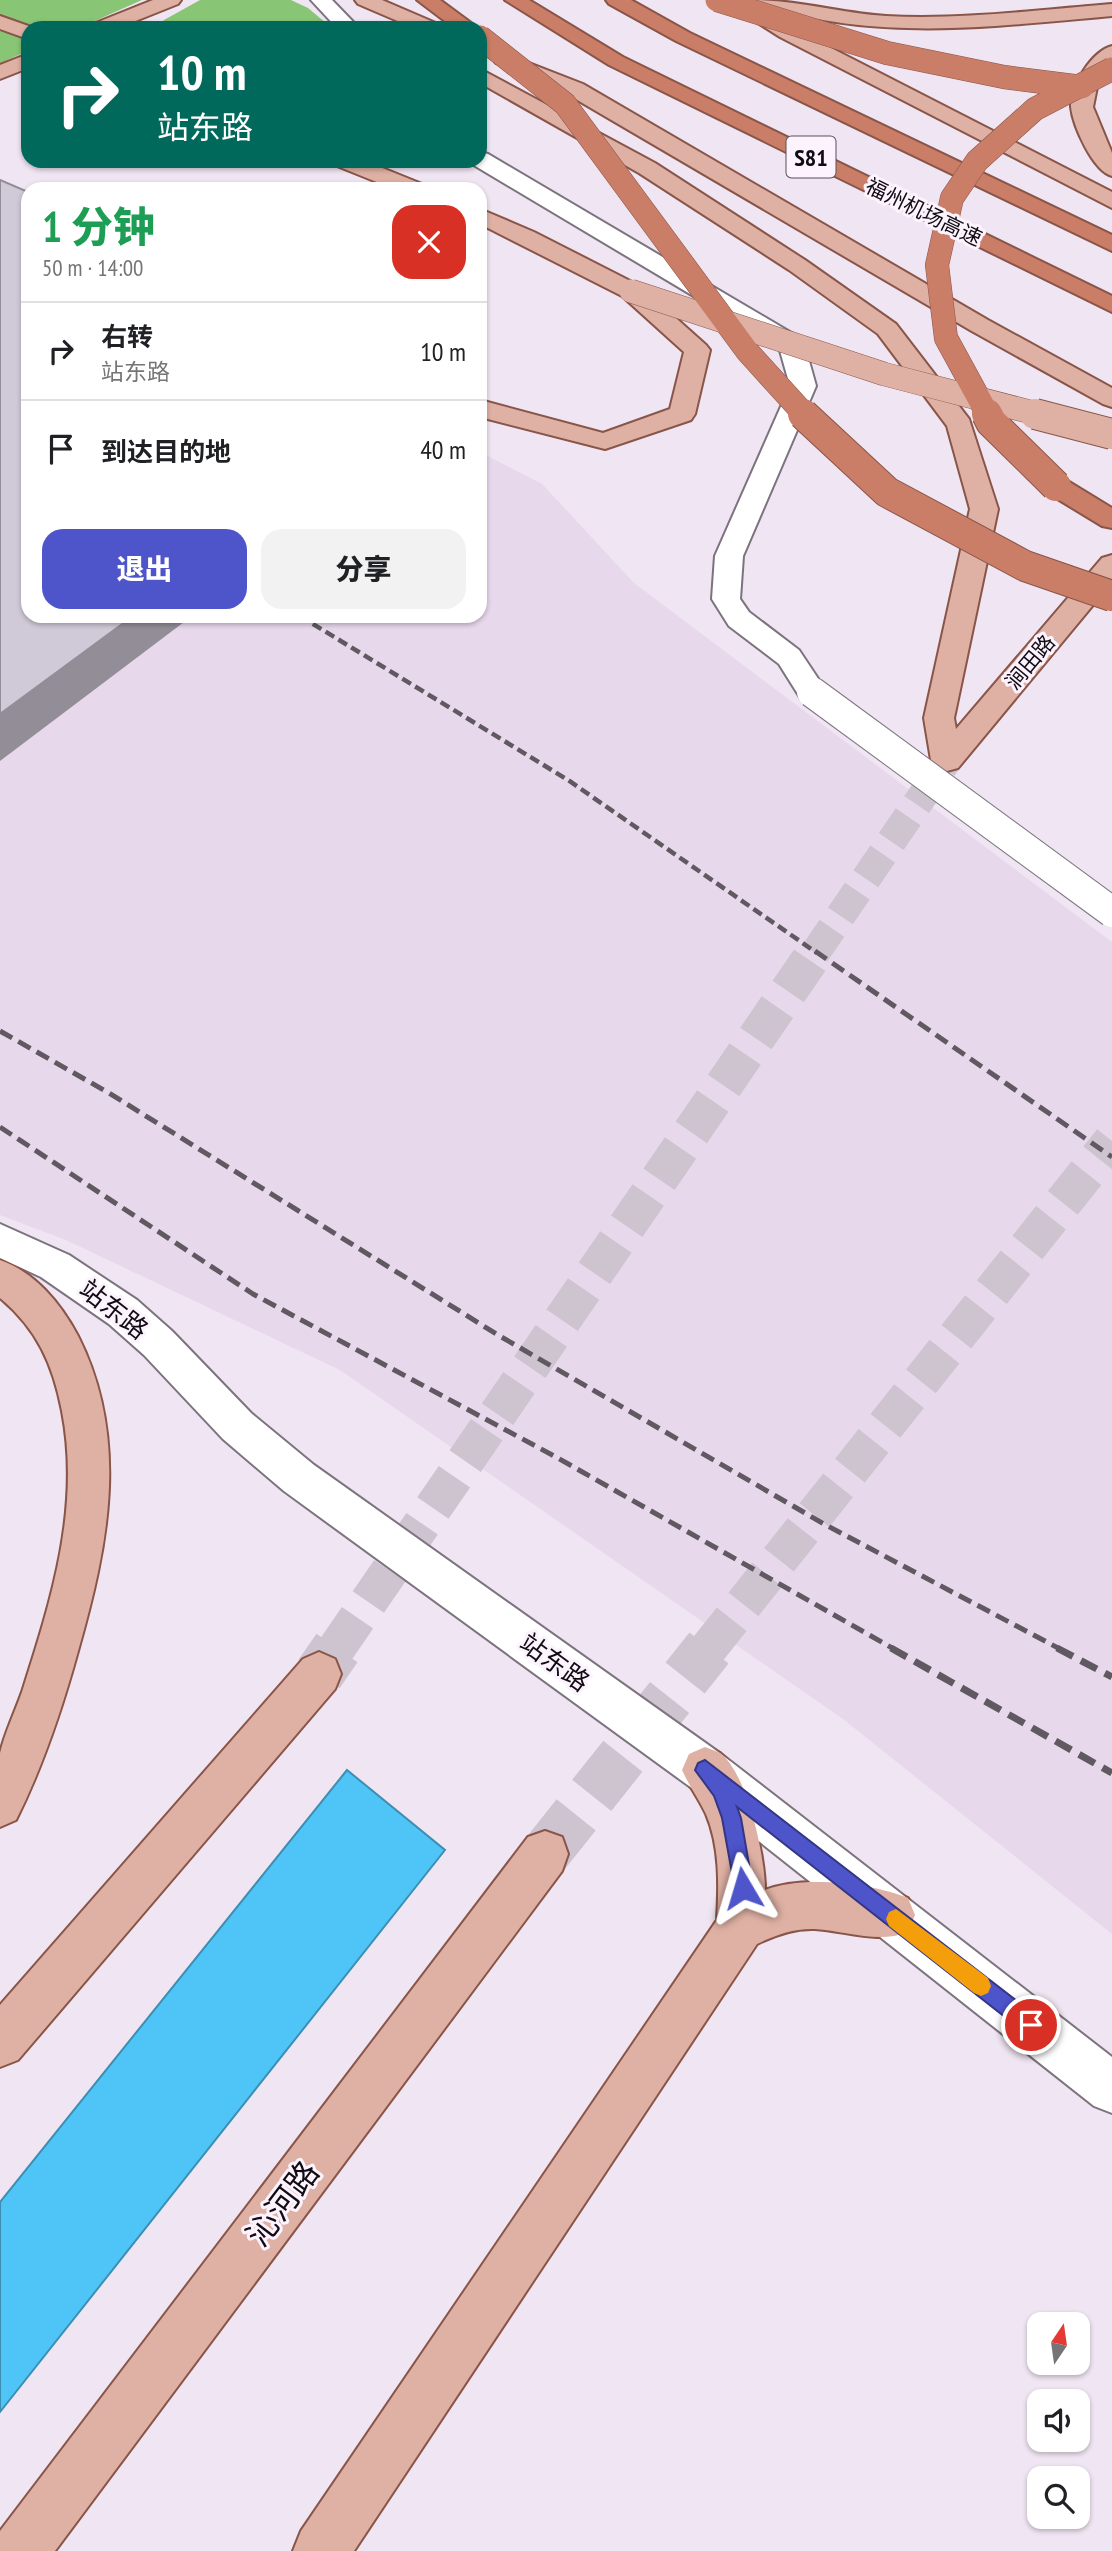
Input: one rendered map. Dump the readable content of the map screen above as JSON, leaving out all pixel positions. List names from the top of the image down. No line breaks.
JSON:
{"streets":{"highway":["S81","福州机场高速"],"main road":["涧田路","沁河路"],"street":["站东路"]},"north":"top","page":{"turn":["10 m","站东路"],"heading":["1 分钟","50 m · 14:00"],"list":[{"name":"右转","note":"站东路","value":"10 m"},{"name":"到达目的地","value":"40 m"}],"buttons":["退出","分享"]}}
